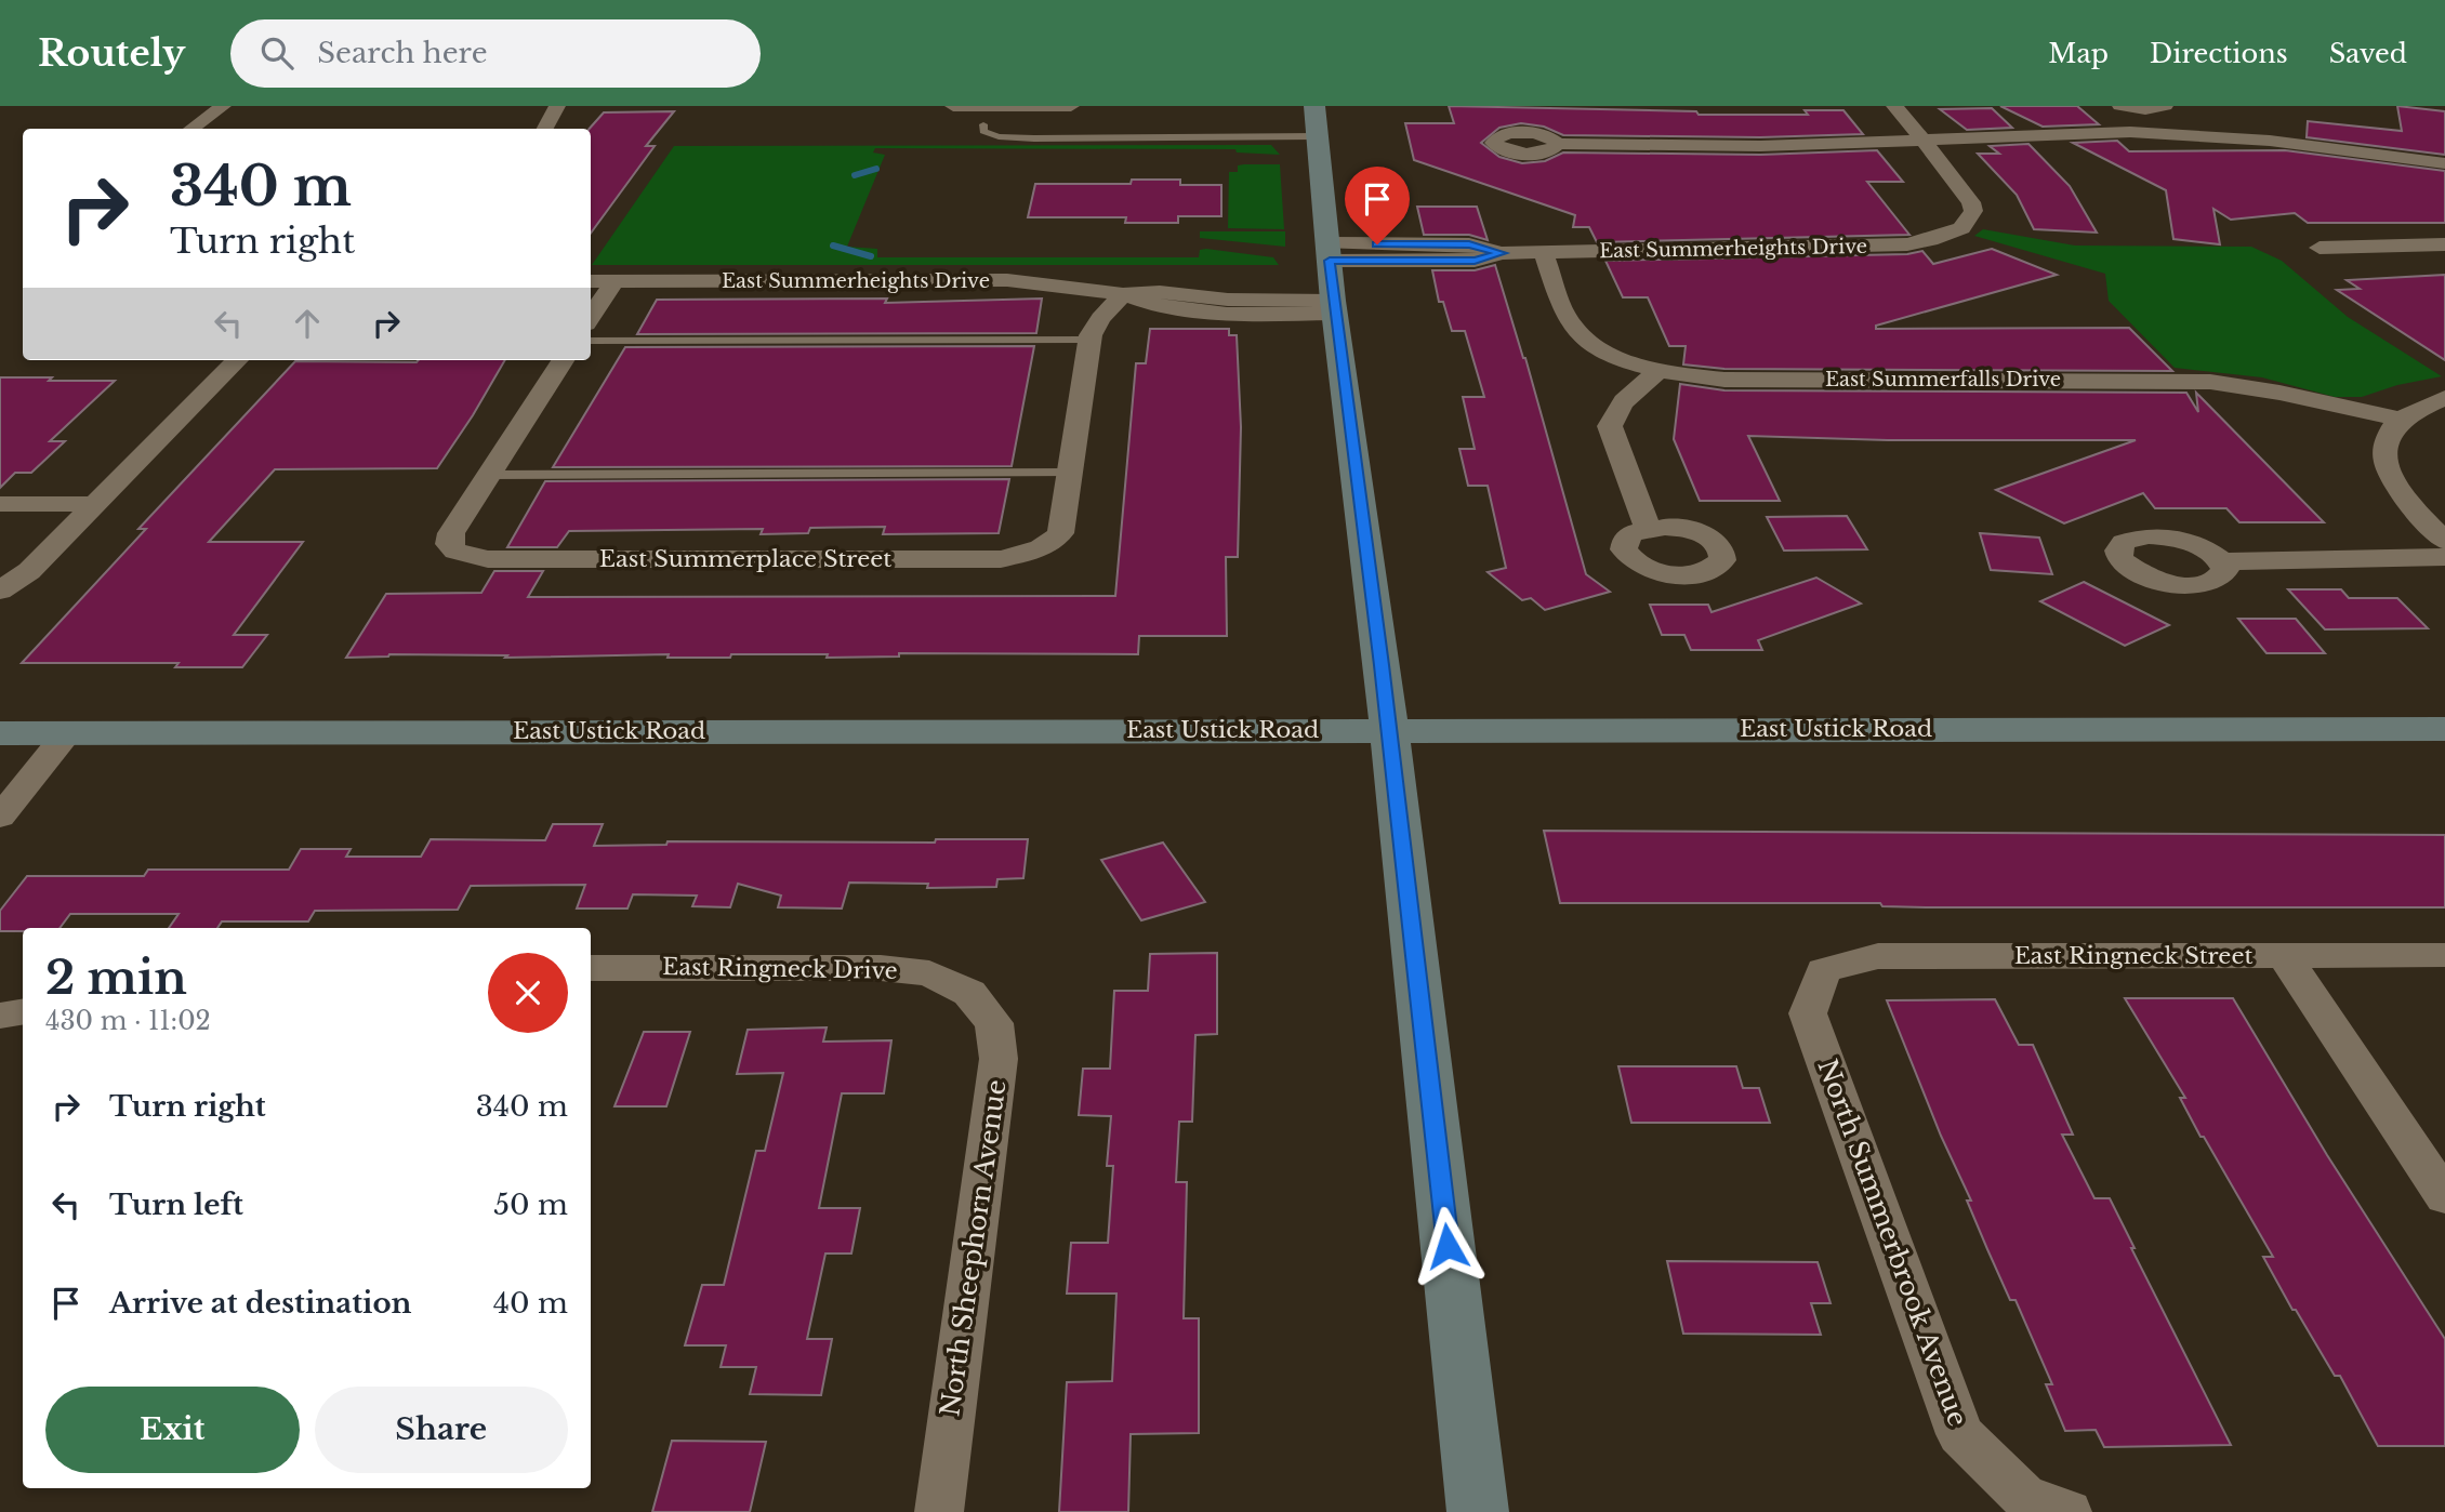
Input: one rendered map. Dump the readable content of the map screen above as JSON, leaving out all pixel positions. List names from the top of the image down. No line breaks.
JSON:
{"streets":{"main road":["East Ustick Road"],"street":["East Summerheights Drive","East Summerfalls Drive","East Summerplace Street","East Ringneck Street","East Ringneck Drive","North Summerbrook Avenue","North Sheephorn Avenue"]},"crossings":[["East Summerheights Drive","East Summerfalls Drive"],["East Ringneck Street","North Summerbrook Avenue"],["East Ringneck Drive","North Sheephorn Avenue"]],"page":{"header":"Routely","search":"Search here","nav":["Map","Directions","Saved"],"turn":["340 m","Turn right"],"heading":["2 min","430 m · 11:02"],"list":[{"name":"Turn right","value":"340 m"},{"name":"Turn left","value":"50 m"},{"name":"Arrive at destination","value":"40 m"}],"buttons":["Exit","Share"]}}
